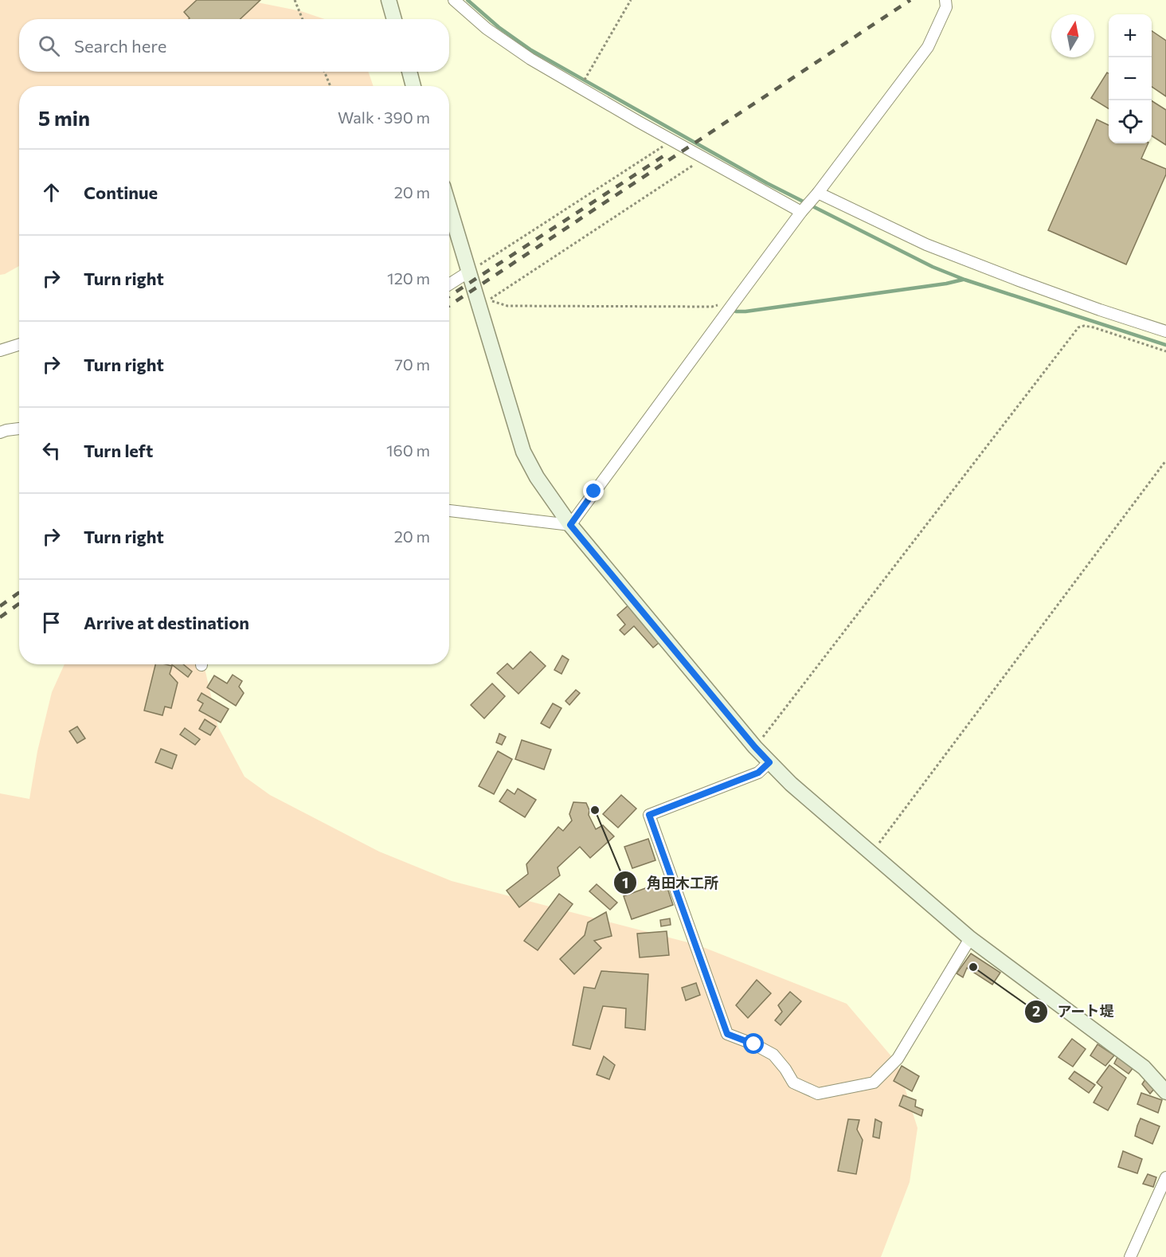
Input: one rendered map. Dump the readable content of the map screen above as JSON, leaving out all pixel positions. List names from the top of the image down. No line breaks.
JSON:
{"places":["角田木工所","アート堤"],"north":"top","page":{"map_buttons":["+","−"],"search":"Search here","heading":["5 min","Walk · 390 m"],"list":[["Continue","20 m"],["Turn right","120 m"],["Turn right","70 m"],["Turn left","160 m"],["Turn right","20 m"],"Arrive at destination"]}}
